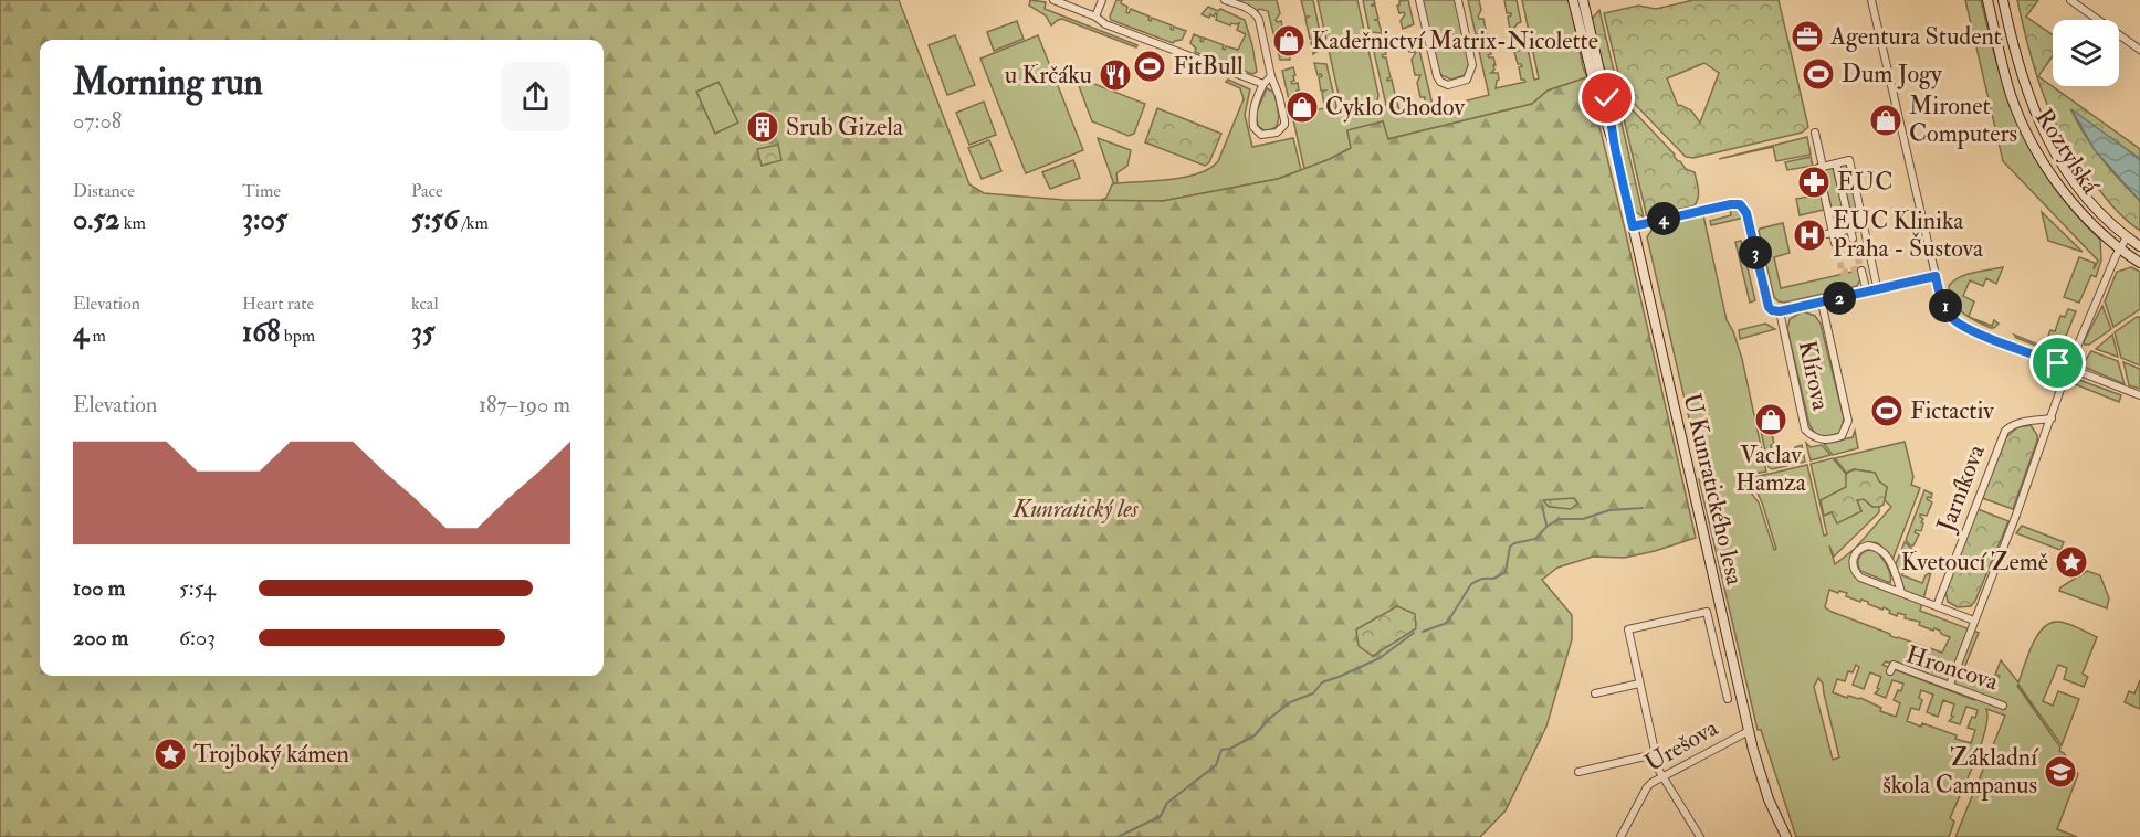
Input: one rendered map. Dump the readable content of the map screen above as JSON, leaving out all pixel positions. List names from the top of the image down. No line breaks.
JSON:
{"streets":{"street":["Roztylská","Klírova","Jarníkova","U Kunratického lesa","Hroncova","Urešova"]},"crossings":[["U Kunratického lesa","Urešova"]],"parks":["Kunratický les"],"places":{"office":["Agentura Student"],"shop":["Kadeřnictví Matrix-Nicolette","Cyklo Chodov","Mironet Computers","Vaclav Hamza"],"sports":["FitBull","Dum Jogy","Fictactiv"],"restaurant":["u Krčáku"],"building":["Srub Gizela"],"pharmacy":["EUC"],"hospital":["EUC Klinika Praha - Šustova"],"place":["Kvetoucí Země","Trojboký kámen"],"school or university":["Základní škola Campanus"]},"page":{"heading":["Morning run","07:08"],"stats":[["Distance","0.52 km"],["Time","3:05"],["Pace","5:56 /km"],["Elevation","4 m"],["Heart rate","168 bpm"],["kcal","35"]],"pins":["4","3","2","1"],"chart":["Elevation","187–190 m"],"list":[{"name":"100 m","note":"5:54"},{"name":"200 m","note":"6:03"}]}}
